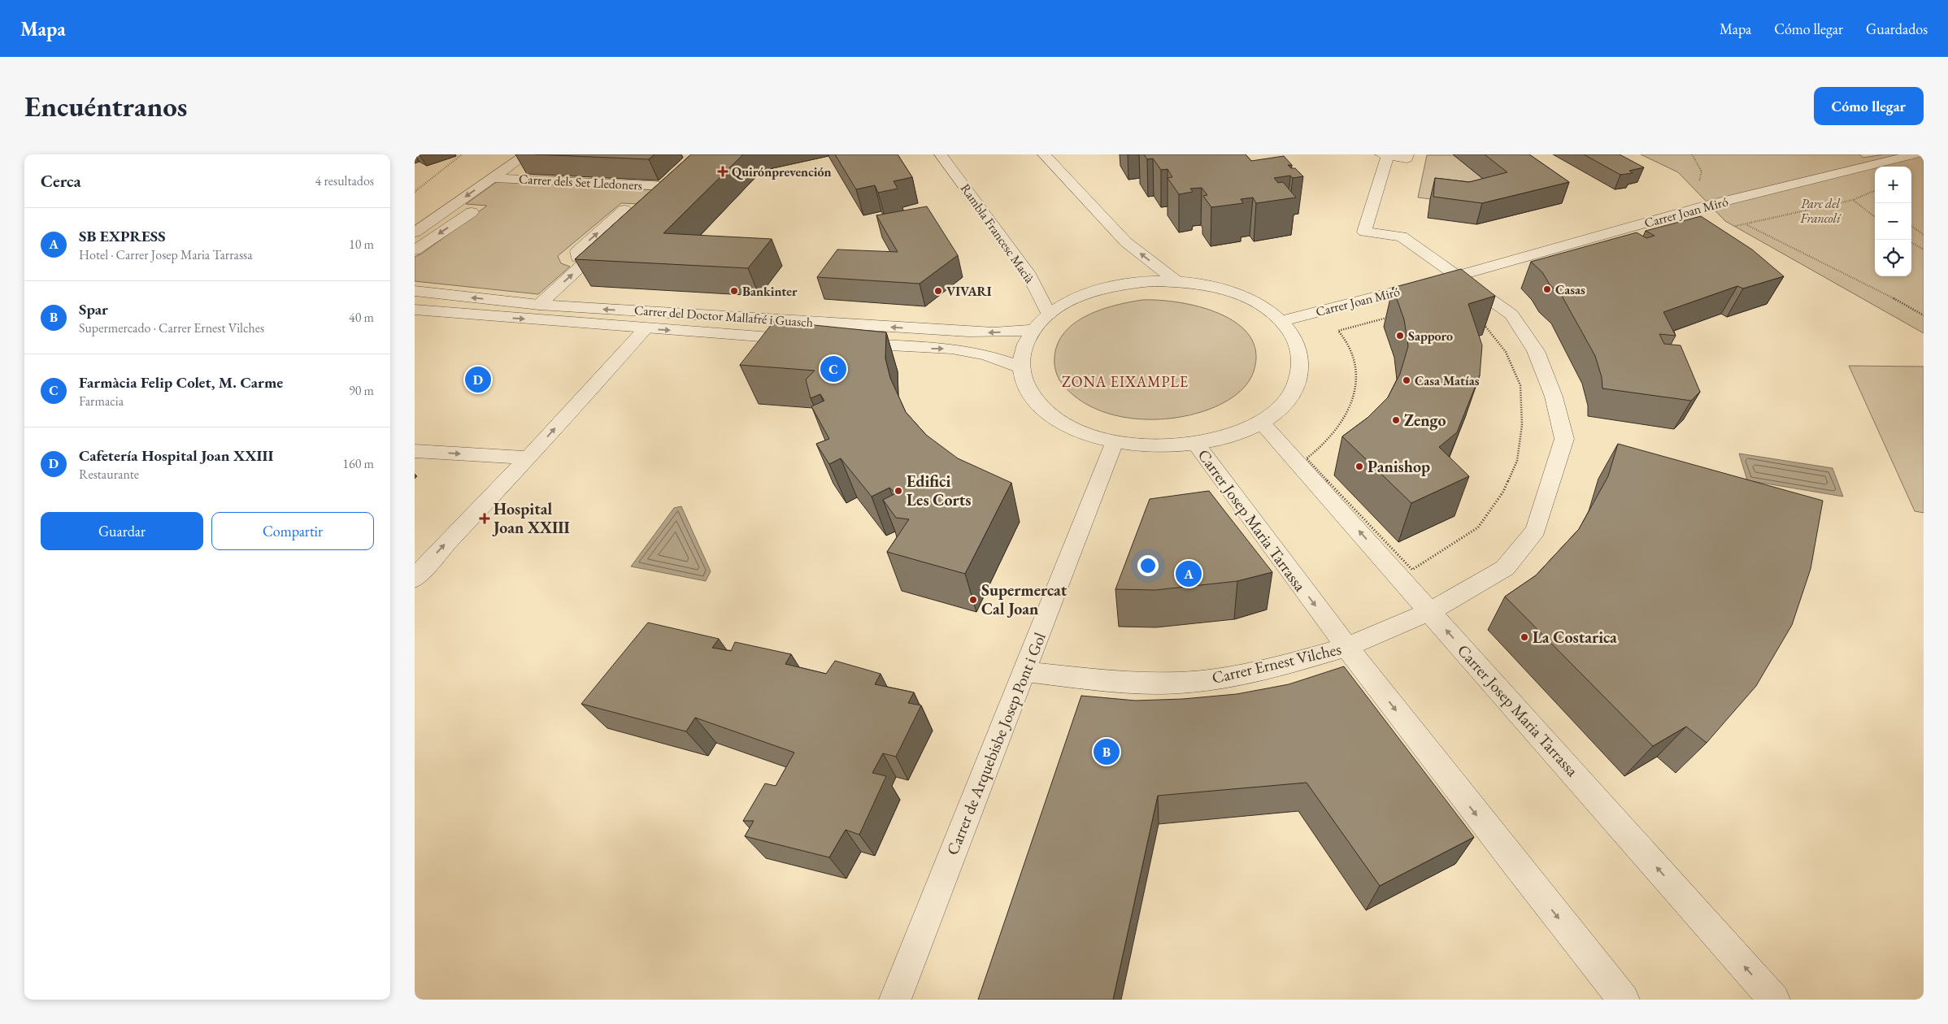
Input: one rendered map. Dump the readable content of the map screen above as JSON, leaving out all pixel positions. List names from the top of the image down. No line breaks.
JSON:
{"streets":{"street":["Carrer dels Set Lledoners","Carrer Joan Miró","Rambla Francesc Macià","Carrer del Doctor Mallafré i Guasch","Carrer Josep Maria Tarrassa","Carrer Ernest Vilches","Carrer de Arquebisbe Josep Pont i Gol"]},"crossings":[["Carrer Joan Miró","Carrer Ernest Vilches"],["Carrer Josep Maria Tarrassa","Carrer Ernest Vilches"],["Carrer Ernest Vilches","Carrer de Arquebisbe Josep Pont i Gol"]],"districts":["ZONA EIXAMPLE"],"parks":["Parc del Francolí"],"places":{"health":["Quirónprevención","Hospital Joan XXIII"],"other":["Casas","Bankinter","VIVARI","Sapporo","Casa Matías","Zengo","Panishop","Edifici Les Corts","Supermercat Cal Joan","La Costarica"]},"page":{"header":"Mapa","nav":["Mapa","Cómo llegar","Guardados"],"buttons":["Cómo llegar",["Guardar","Compartir"]],"title":"Encuéntranos","heading":["Cerca","4 resultados"],"map_buttons":["+","−"],"list":[{"mark":"A","name":"SB EXPRESS","note":"Hotel · Carrer Josep Maria Tarrassa","value":"10 m"},{"mark":"B","name":"Spar","note":"Supermercado · Carrer Ernest Vilches","value":"40 m"},{"mark":"C","name":"Farmàcia Felip Colet, M. Carme","note":"Farmacia","value":"90 m"},{"mark":"D","name":"Cafetería Hospital Joan XXIII","note":"Restaurante","value":"160 m"}],"pins":["C","D","A","B"]}}
